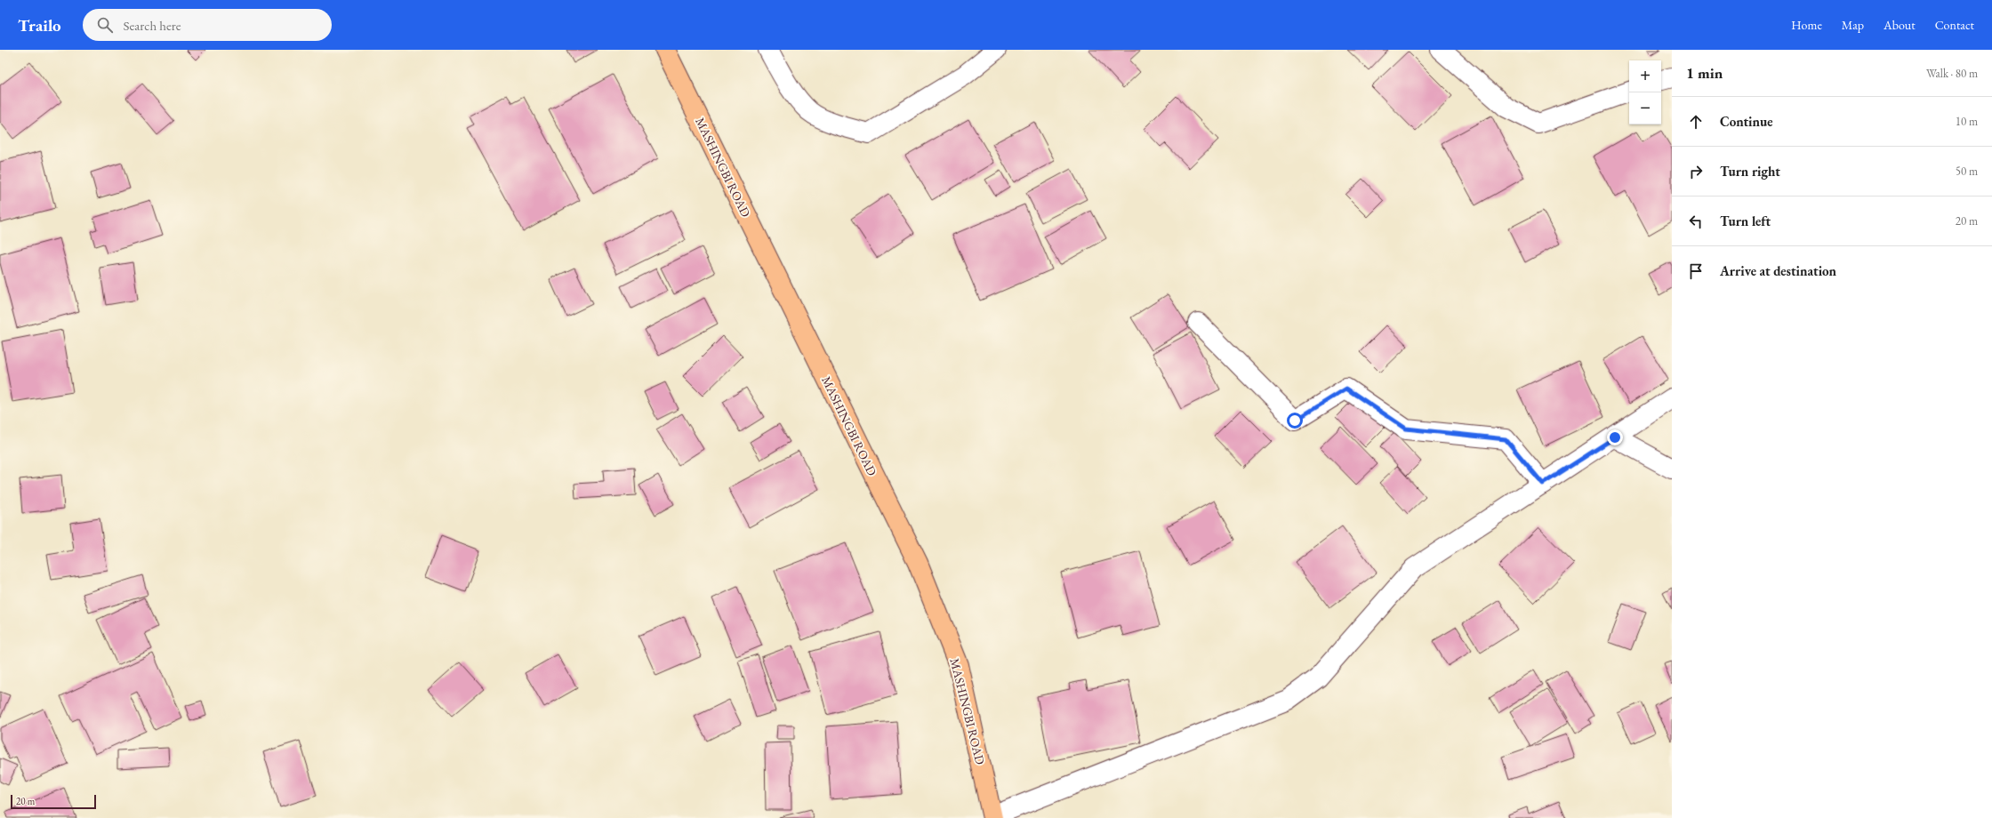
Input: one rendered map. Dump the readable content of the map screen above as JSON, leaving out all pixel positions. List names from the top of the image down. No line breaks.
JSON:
{"streets":{"main road":["MASHINGBI ROAD"]},"scale_bar":"20 m","page":{"header":"Trailo","search":"Search here","nav":["Home","Map","About","Contact"],"heading":["1 min","Walk · 80 m"],"map_buttons":["+","−"],"list":[["Continue","10 m"],["Turn right","50 m"],["Turn left","20 m"],"Arrive at destination"],"scale":"20 m"}}
